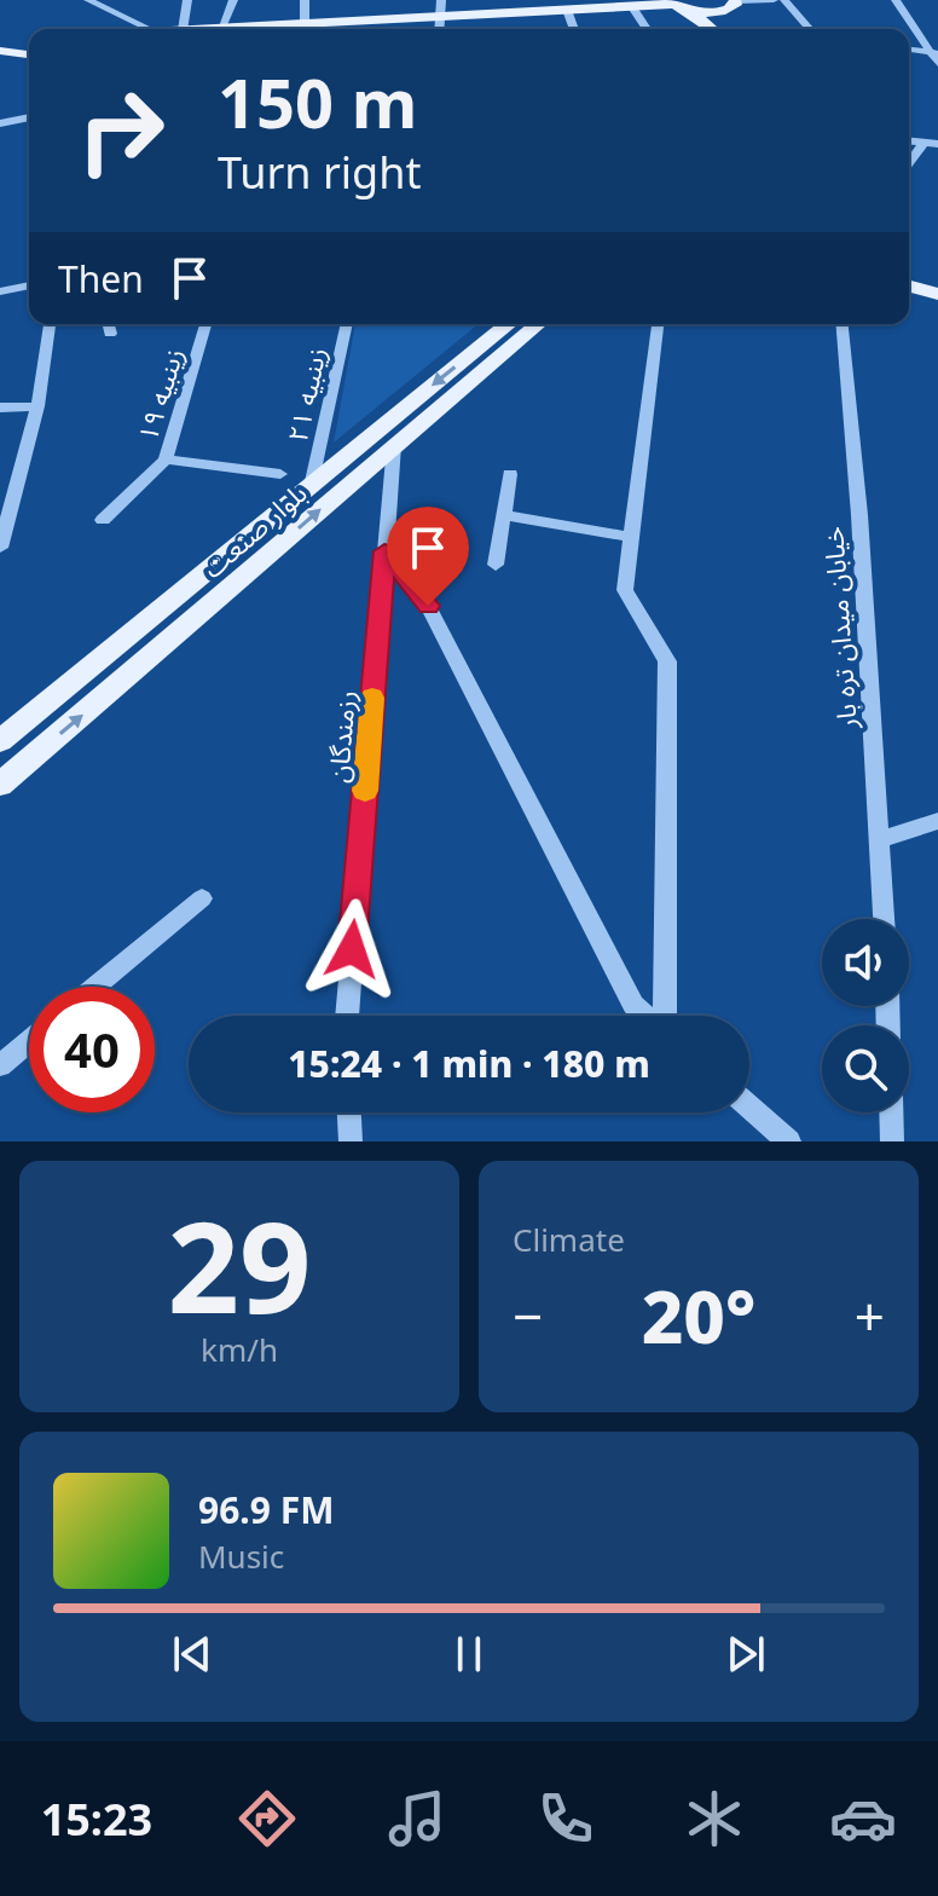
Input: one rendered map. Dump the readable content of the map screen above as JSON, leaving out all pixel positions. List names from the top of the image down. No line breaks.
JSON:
{"streets":{"main road":["بلوار صنعت"],"street":["زینبیه ۱۹","زینبیه ۲۱","خیابان میدان تره بار","رزمندگان"]},"crossings":[["زینبیه ۲۱","بلوار صنعت"],["بلوار صنعت","رزمندگان"]],"page":{"turn":["150 m","Turn right"],"then":"Then","limit":"40","trip":"15:24 · 1 min · 180 m","tile":[["29","km/h"],"Climate"],"heat":["−","20°","+"],"song":["96.9 FM","Music"],"tabs":"15:23"}}
